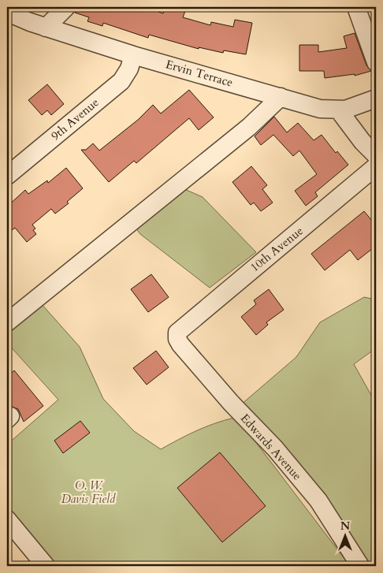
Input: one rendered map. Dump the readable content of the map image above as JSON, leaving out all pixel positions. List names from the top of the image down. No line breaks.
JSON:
{"streets":{"street":["Ervin Terrace","9th Avenue","10th Avenue","Edwards Avenue"]},"crossings":[["Ervin Terrace","9th Avenue"],["10th Avenue","Edwards Avenue"]],"parks":["O. W. Davis Field"],"north":"top"}
